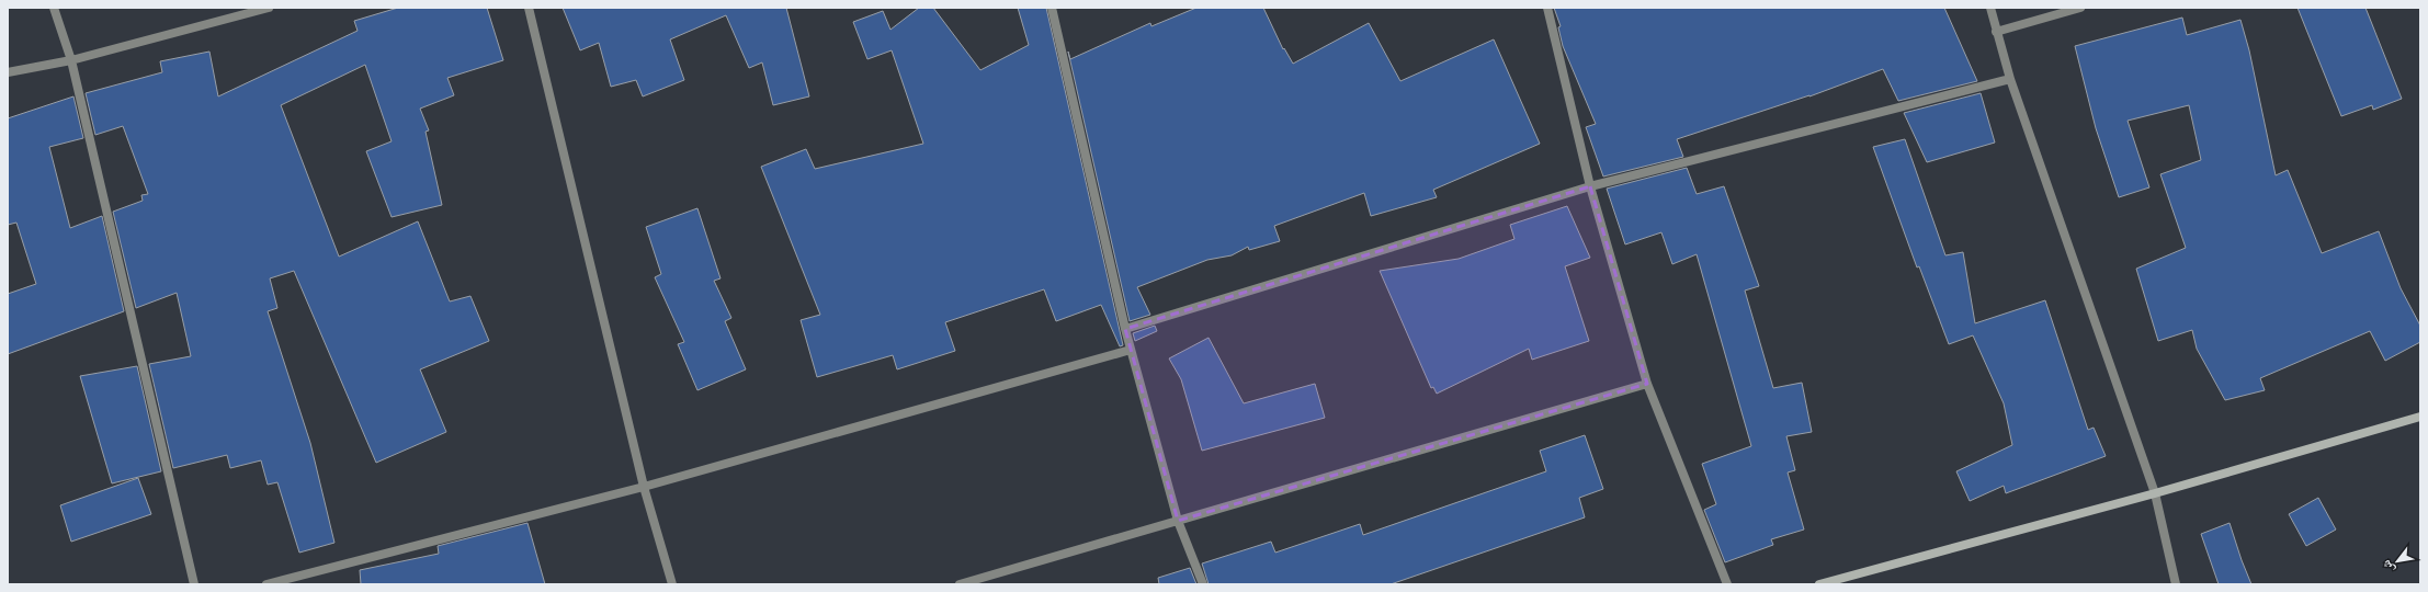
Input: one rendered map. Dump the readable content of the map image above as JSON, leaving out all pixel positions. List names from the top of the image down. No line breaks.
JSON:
{"north":"bottom left"}
